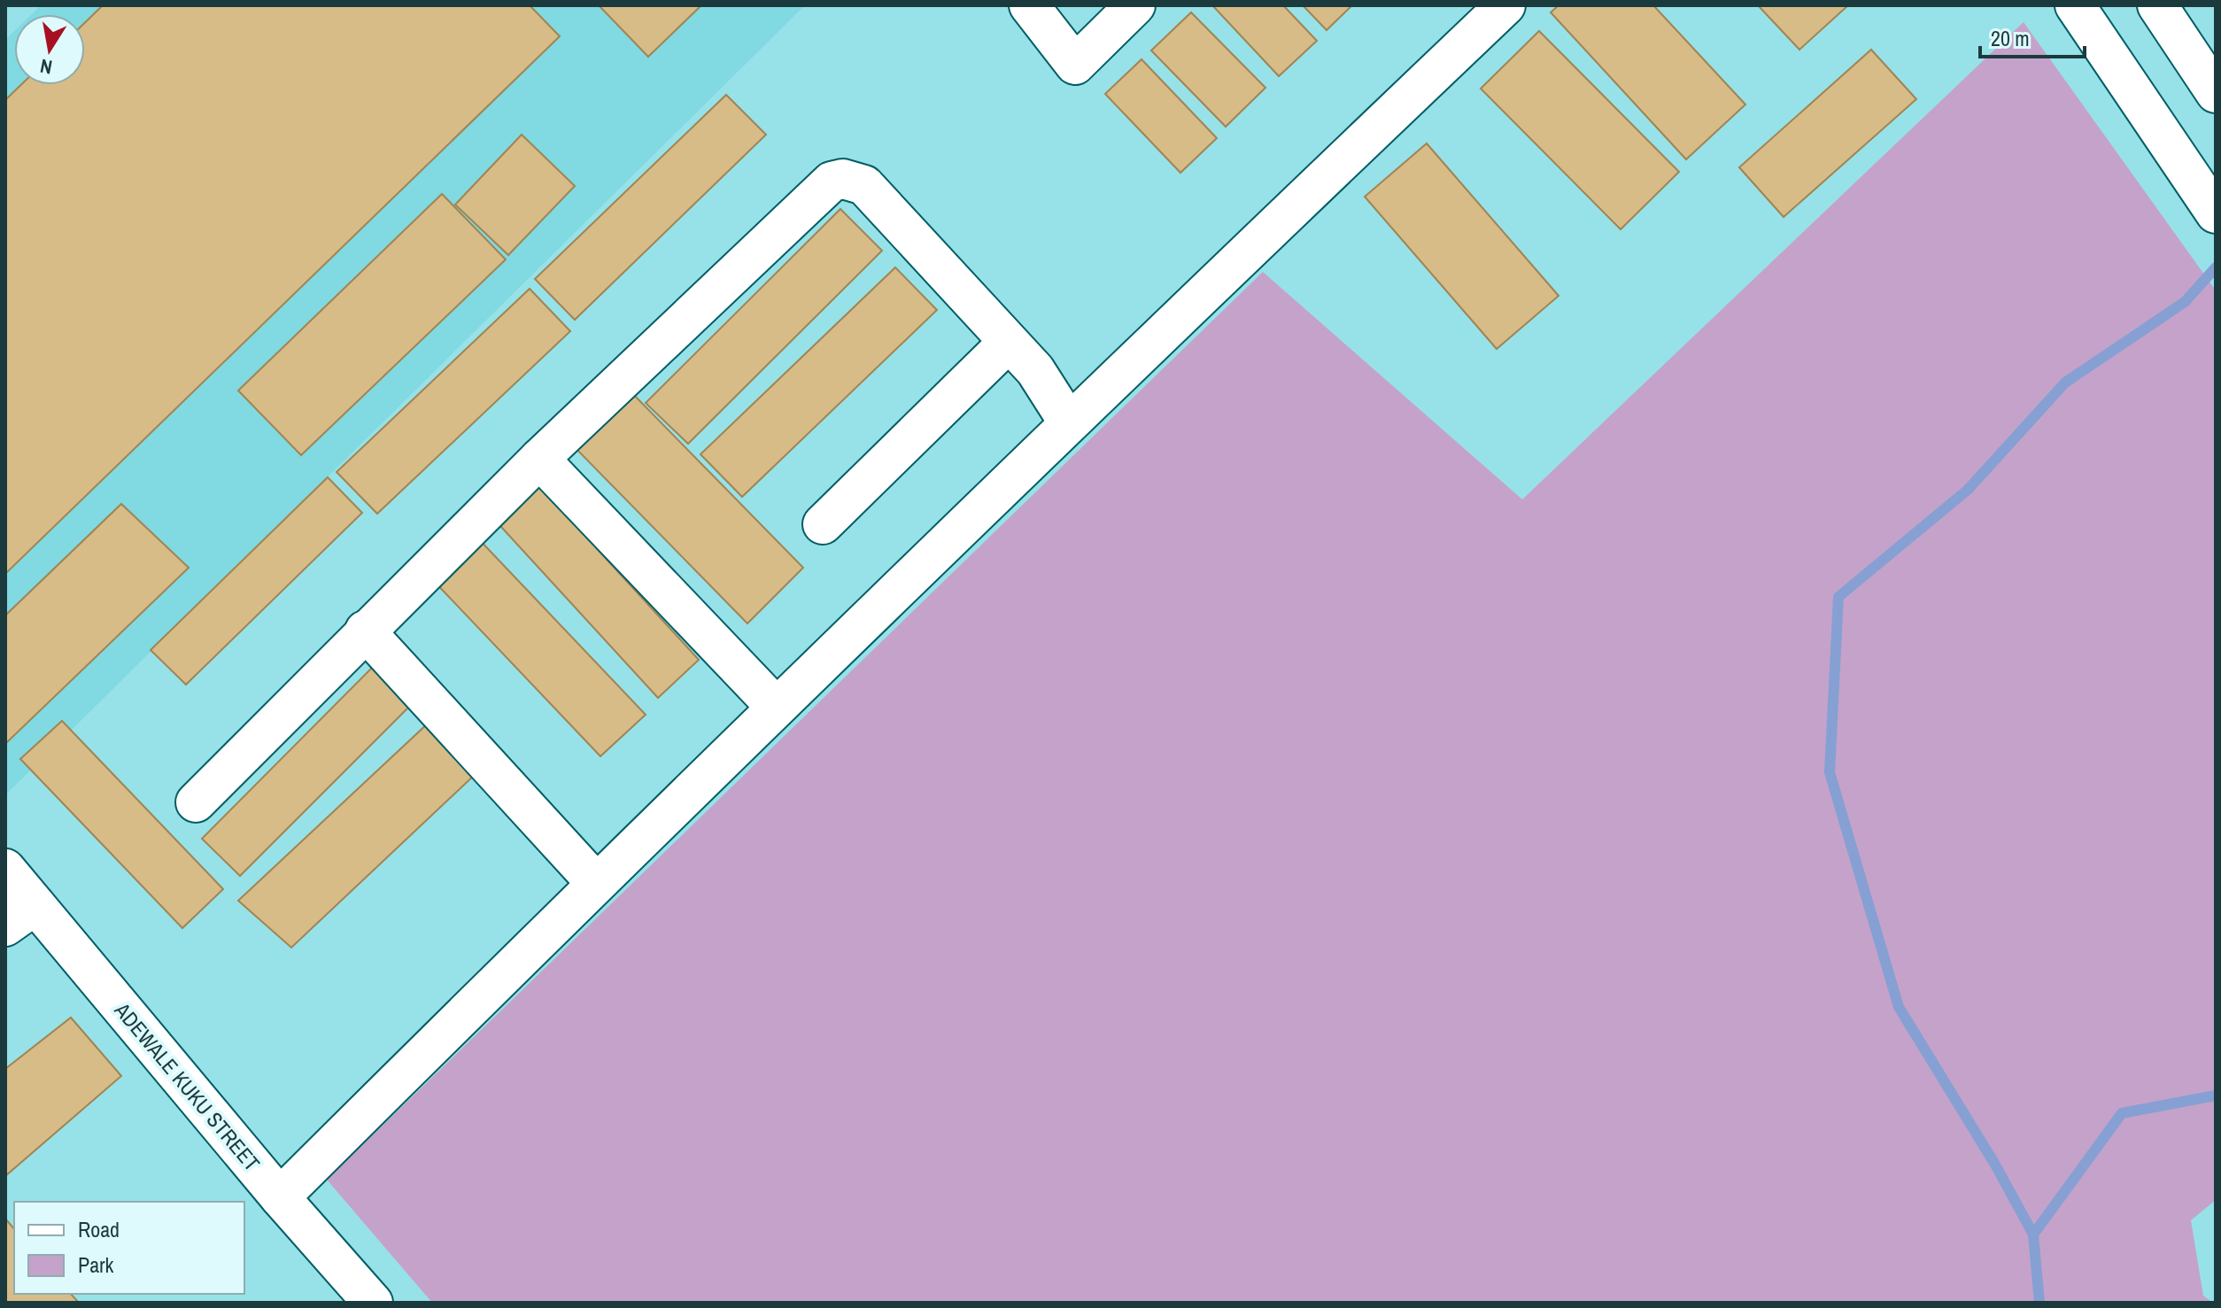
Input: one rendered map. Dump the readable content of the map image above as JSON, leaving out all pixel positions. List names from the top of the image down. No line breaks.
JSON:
{"streets":{"main road":["ADEWALE KUKU STREET"]},"legend":["Road","Park"],"scale_bar":"20 m","north":"bottom"}
